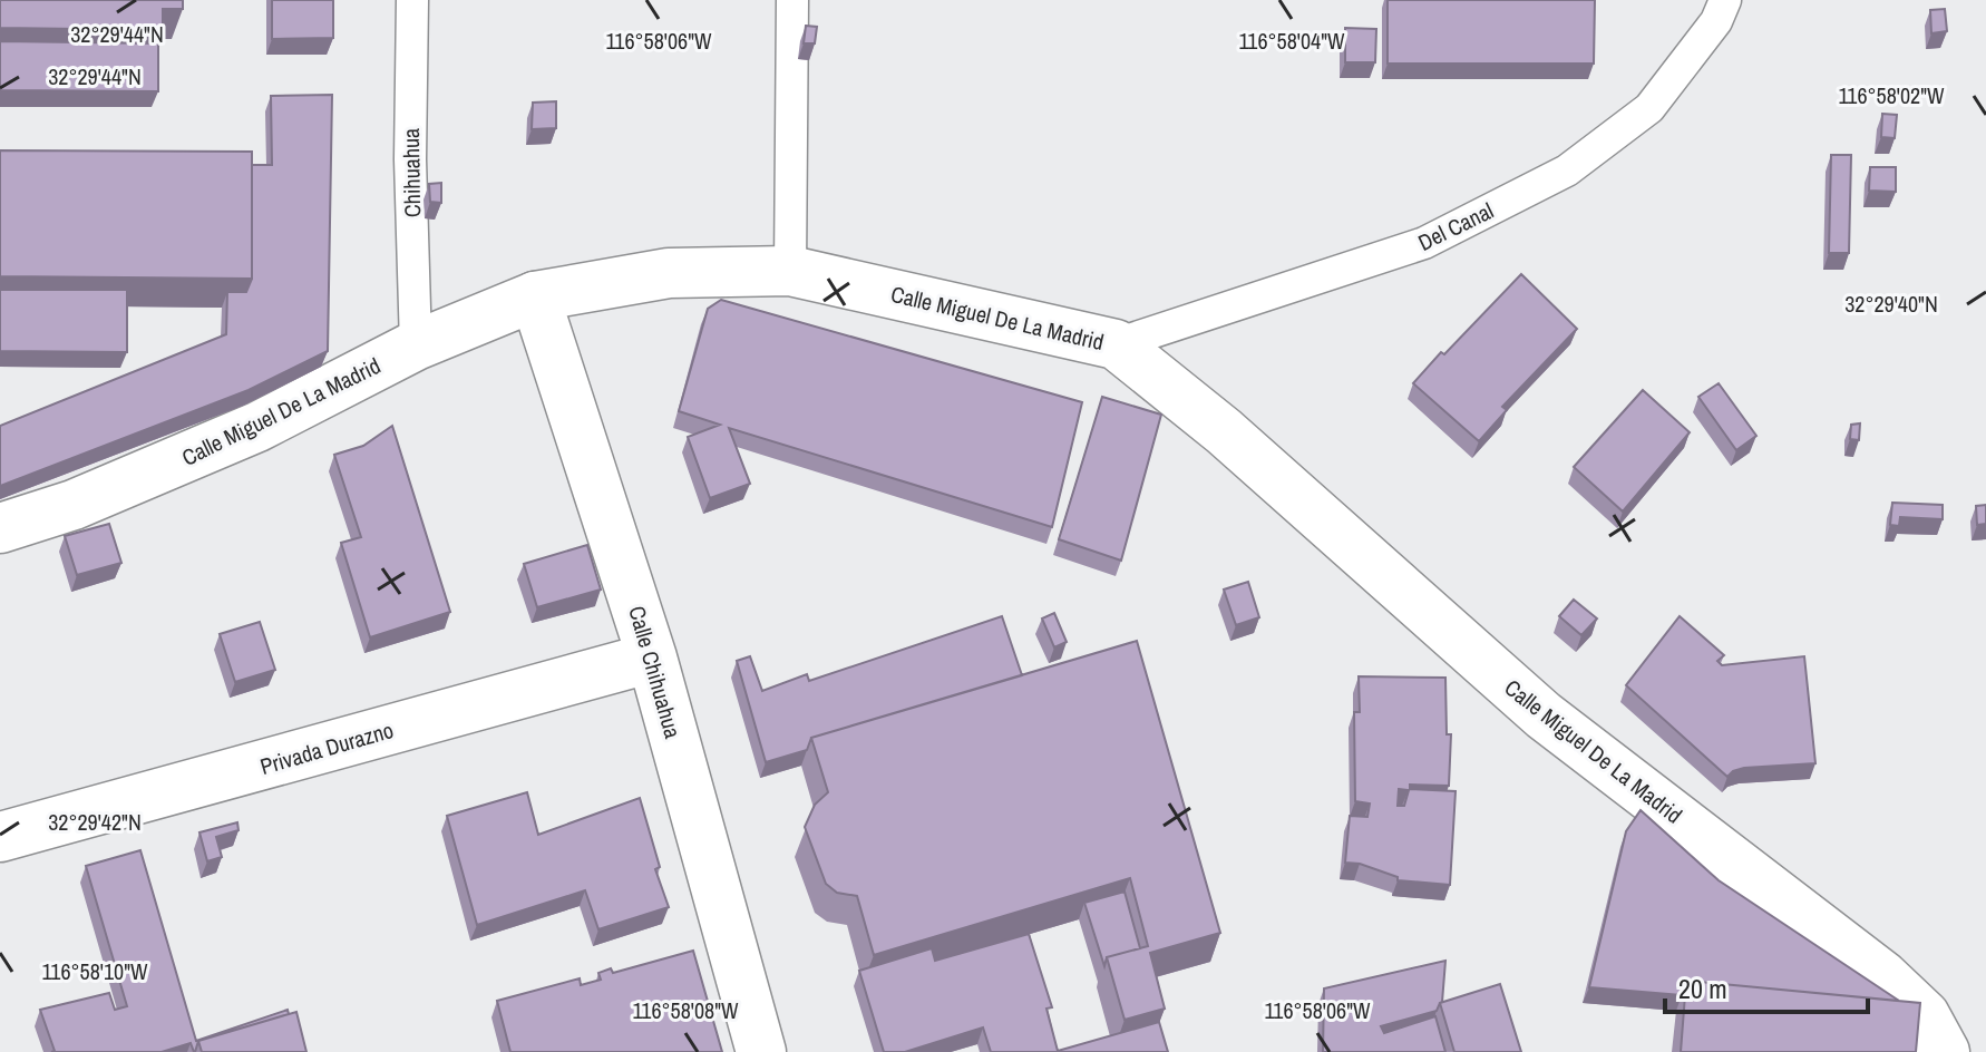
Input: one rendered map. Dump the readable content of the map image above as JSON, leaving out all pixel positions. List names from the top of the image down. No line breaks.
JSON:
{"streets":{"street":["Calle Miguel De La Madrid","Calle Chihuahua","Privada Durazno"],"lane":["Chihuahua","Del Canal"]},"crossings":[["Chihuahua","Calle Miguel De La Madrid"],["Del Canal","Calle Miguel De La Madrid"],["Calle Miguel De La Madrid","Calle Chihuahua"],["Calle Chihuahua","Privada Durazno"]],"scale_bar":"20 m","coordinates":["32°29'44\"N","116°58'06\"W","116°58'04\"W","116°58'02\"W","32°29'40\"N","32°29'42\"N","116°58'10\"W","116°58'08\"W"]}
